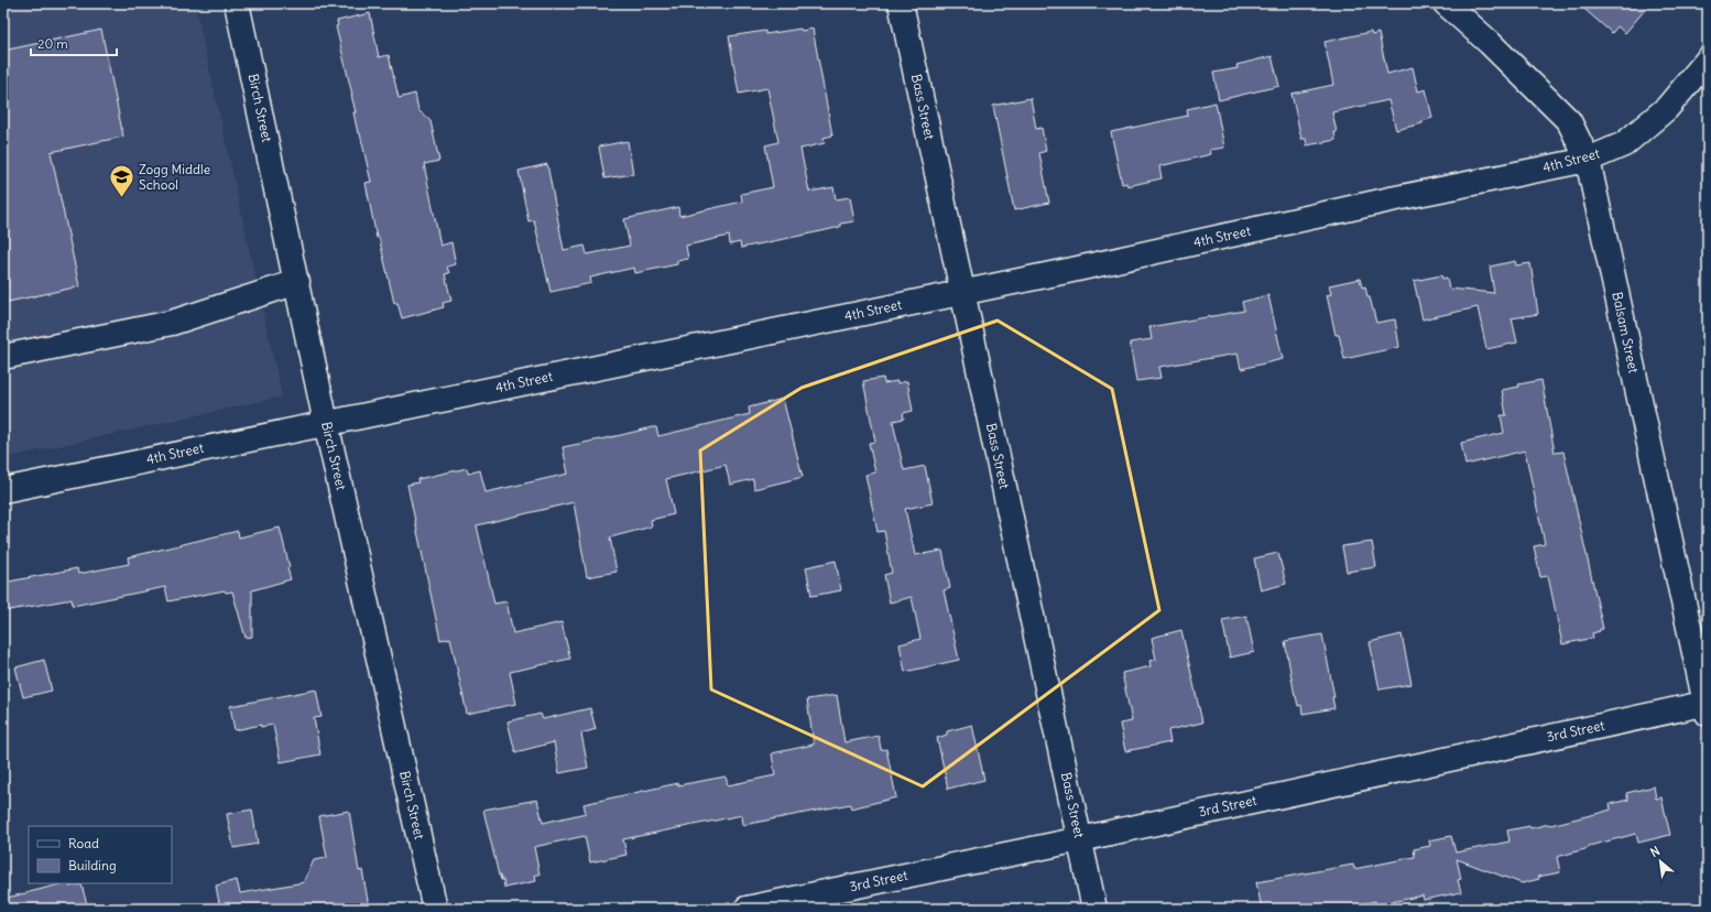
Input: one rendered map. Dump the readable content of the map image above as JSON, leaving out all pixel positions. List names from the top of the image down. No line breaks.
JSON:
{"streets":{"street":["Bass Street","Birch Street","4th Street","Balsam Street","3rd Street"]},"crossings":[["Bass Street","4th Street"],["Bass Street","3rd Street"],["Birch Street","4th Street"],["4th Street","Balsam Street"],["Balsam Street","3rd Street"]],"places":{"school or university":["Zogg Middle School"]},"legend":["Road","Building"],"scale_bar":"20 m","north":"top left"}
